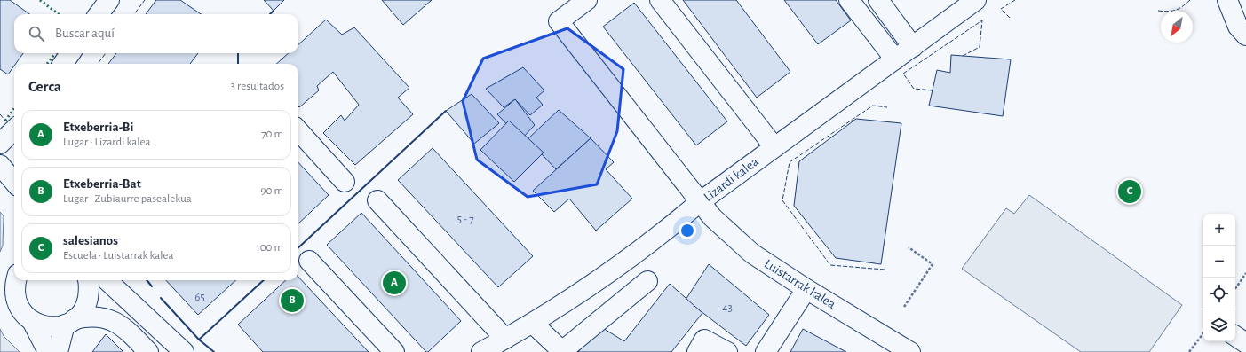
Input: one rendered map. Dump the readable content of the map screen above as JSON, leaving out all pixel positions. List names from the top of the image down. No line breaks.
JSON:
{"streets":{"street":["Lizardi kalea","Luistarrak kalea"]},"crossings":[["Lizardi kalea","Luistarrak kalea"]],"house_numbers":["5 - 7","65","43"],"north":"bottom left","page":{"search":"Buscar aquí","heading":["Cerca","3 resultados"],"list":[{"mark":"A","name":"Etxeberria-Bi","note":"Lugar · Lizardi kalea","value":"70 m"},{"mark":"B","name":"Etxeberria-Bat","note":"Lugar · Zubiaurre pasealekua","value":"90 m"},{"mark":"C","name":"salesianos","note":"Escuela · Luistarrak kalea","value":"100 m"}],"pins":["C","A","B"],"map_buttons":["+","−"]}}
